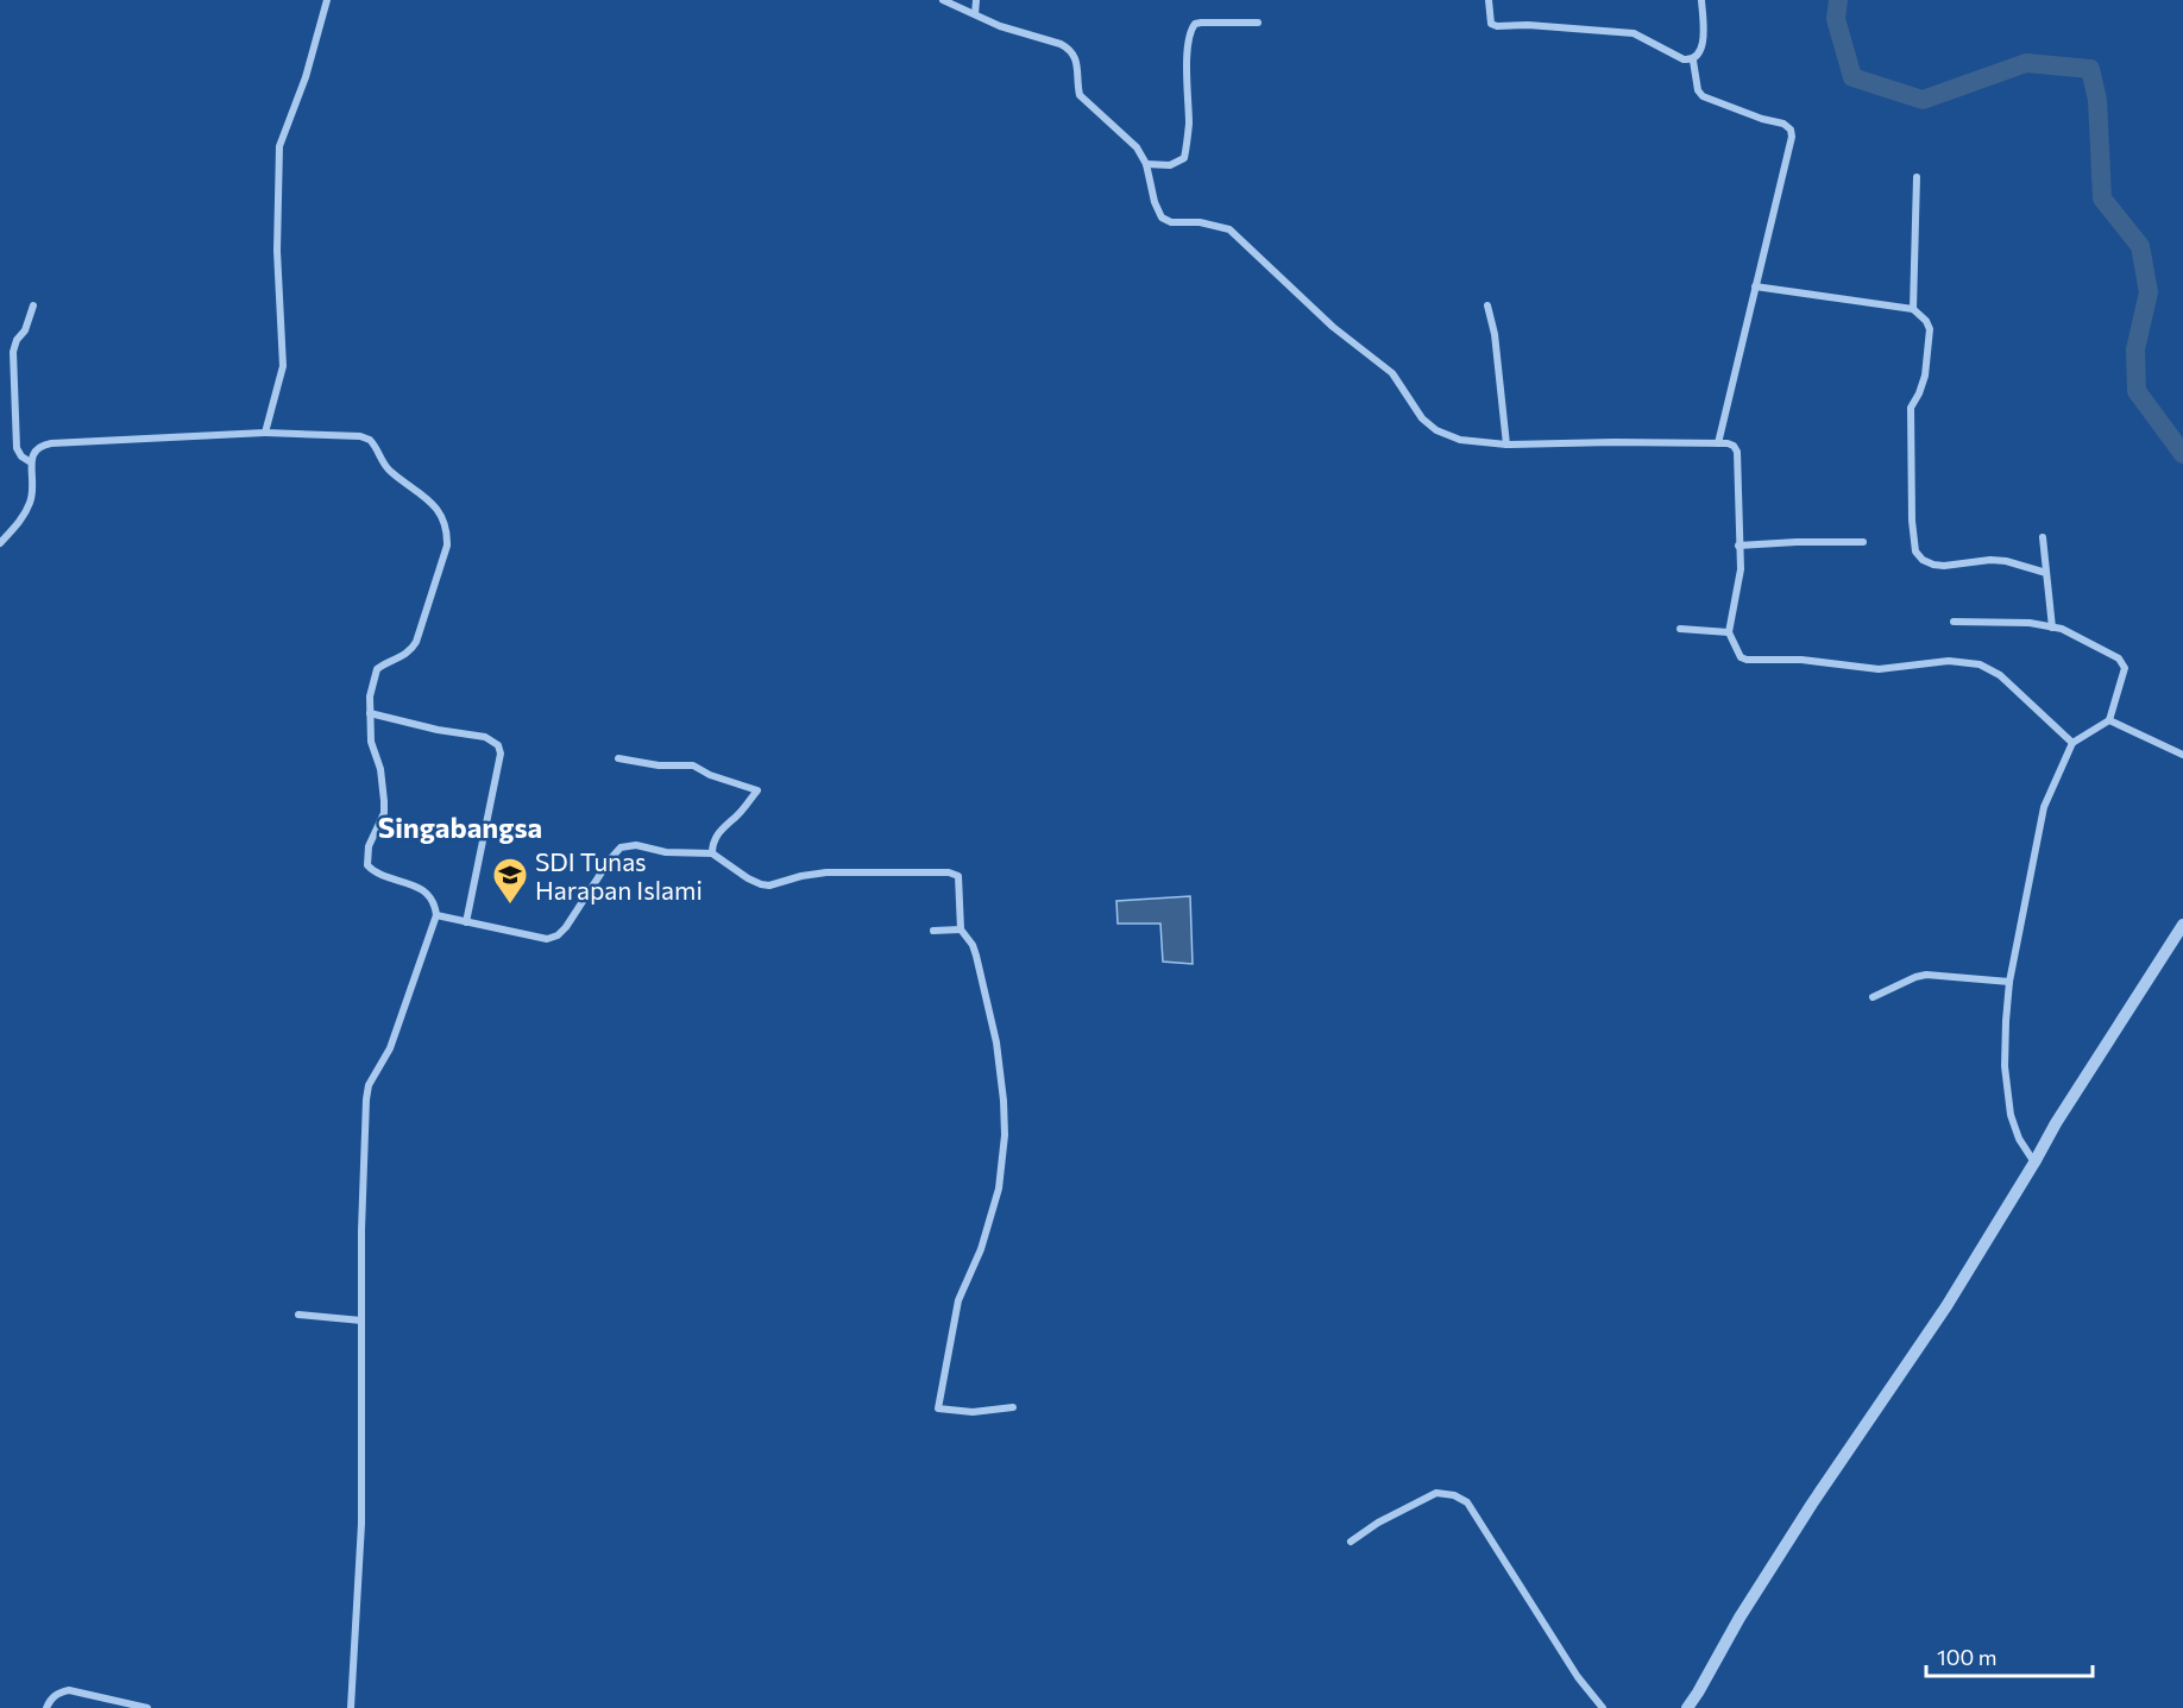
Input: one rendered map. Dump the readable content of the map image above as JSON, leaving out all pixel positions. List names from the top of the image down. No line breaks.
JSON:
{"districts":["Singabangsa"],"places":{"school or university":["SDI Tunas Harapan Islami"]},"scale_bar":"100 m"}
